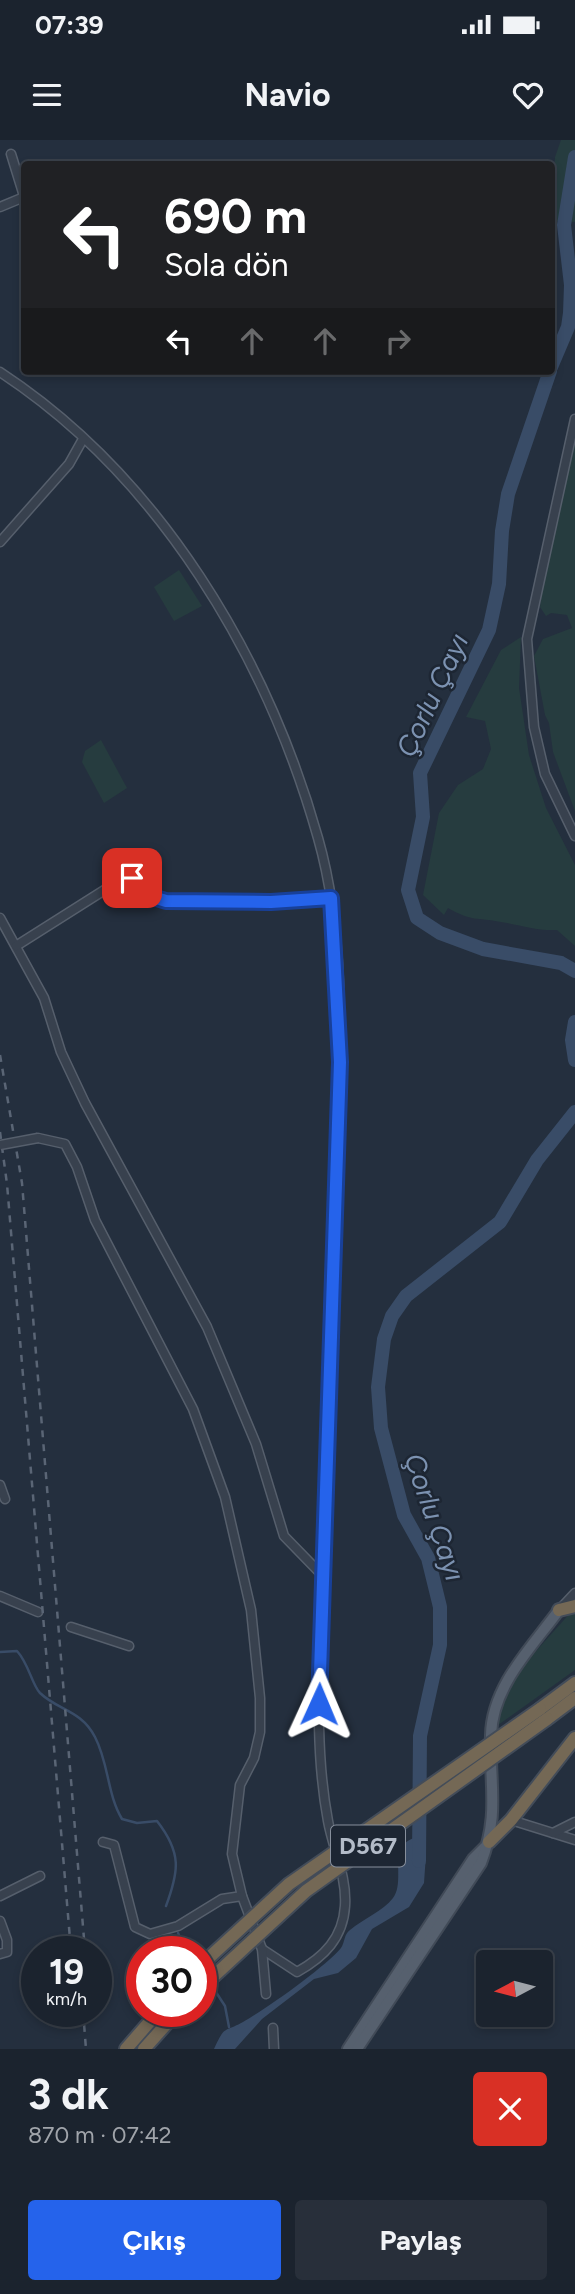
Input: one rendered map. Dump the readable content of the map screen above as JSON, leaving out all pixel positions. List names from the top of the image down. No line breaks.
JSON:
{"streets":{"highway":["D567"]},"water":["Çorlu Çayı"],"north":"left","page":{"status":"07:39","header":"Navio","turn":["690 m","Sola dön"],"speed":"19 km/h","limit":"30","heading":["3 dk","870 m · 07:42"],"buttons":["Çıkış","Paylaş"]}}
